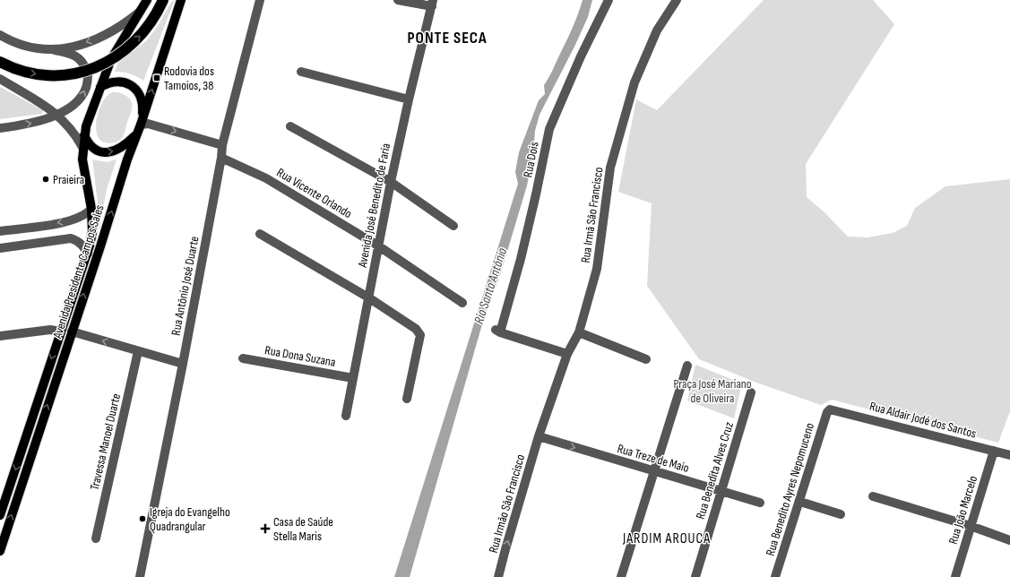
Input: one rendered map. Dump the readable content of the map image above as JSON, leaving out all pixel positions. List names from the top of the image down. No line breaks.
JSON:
{"streets":{"main road":["Avenida Presidente Campos Sales"],"street":["Rua Dois","Rua Vicente Orlando","Avenida José Benedito de Faria","Rua Irmã São Francisco","Rua Antônio José Duarte","Rua Dona Suzana","Rua Aldair Jodé dos Santos","Travessa Manoel Duarte","Rua Treze de Maio","Rua Benedita Alves Cruz","Rua Benedito Ayres Nepomuceno","Rua Irmão São Francisco","Rua João Marcelo"]},"crossings":[["Rua Dois","Rua Irmã São Francisco"],["Rua Vicente Orlando","Avenida José Benedito de Faria"],["Rua Vicente Orlando","Rua Antônio José Duarte"],["Avenida José Benedito de Faria","Rua Dona Suzana"],["Rua Irmã São Francisco","Rua Treze de Maio"],["Rua Irmã São Francisco","Rua Irmão São Francisco"],["Rua Aldair Jodé dos Santos","Rua Benedito Ayres Nepomuceno"],["Rua Aldair Jodé dos Santos","Rua João Marcelo"],["Rua Treze de Maio","Rua Benedita Alves Cruz"],["Rua Treze de Maio","Rua Irmão São Francisco"]],"one_way":["Rua Treze de Maio","Rua Irmão São Francisco"],"districts":["PONTE SECA","JARDIM AROUCA"],"water":["Rio Santo Antônio"],"parks":["Praça José Mariano de Oliveira"],"places":{"transit":["Rodovia dos Tamoios, 38"],"other":["Praieira","Igreja do Evangelho Quadrangular"],"health":["Casa de Saúde Stella Maris"]}}
